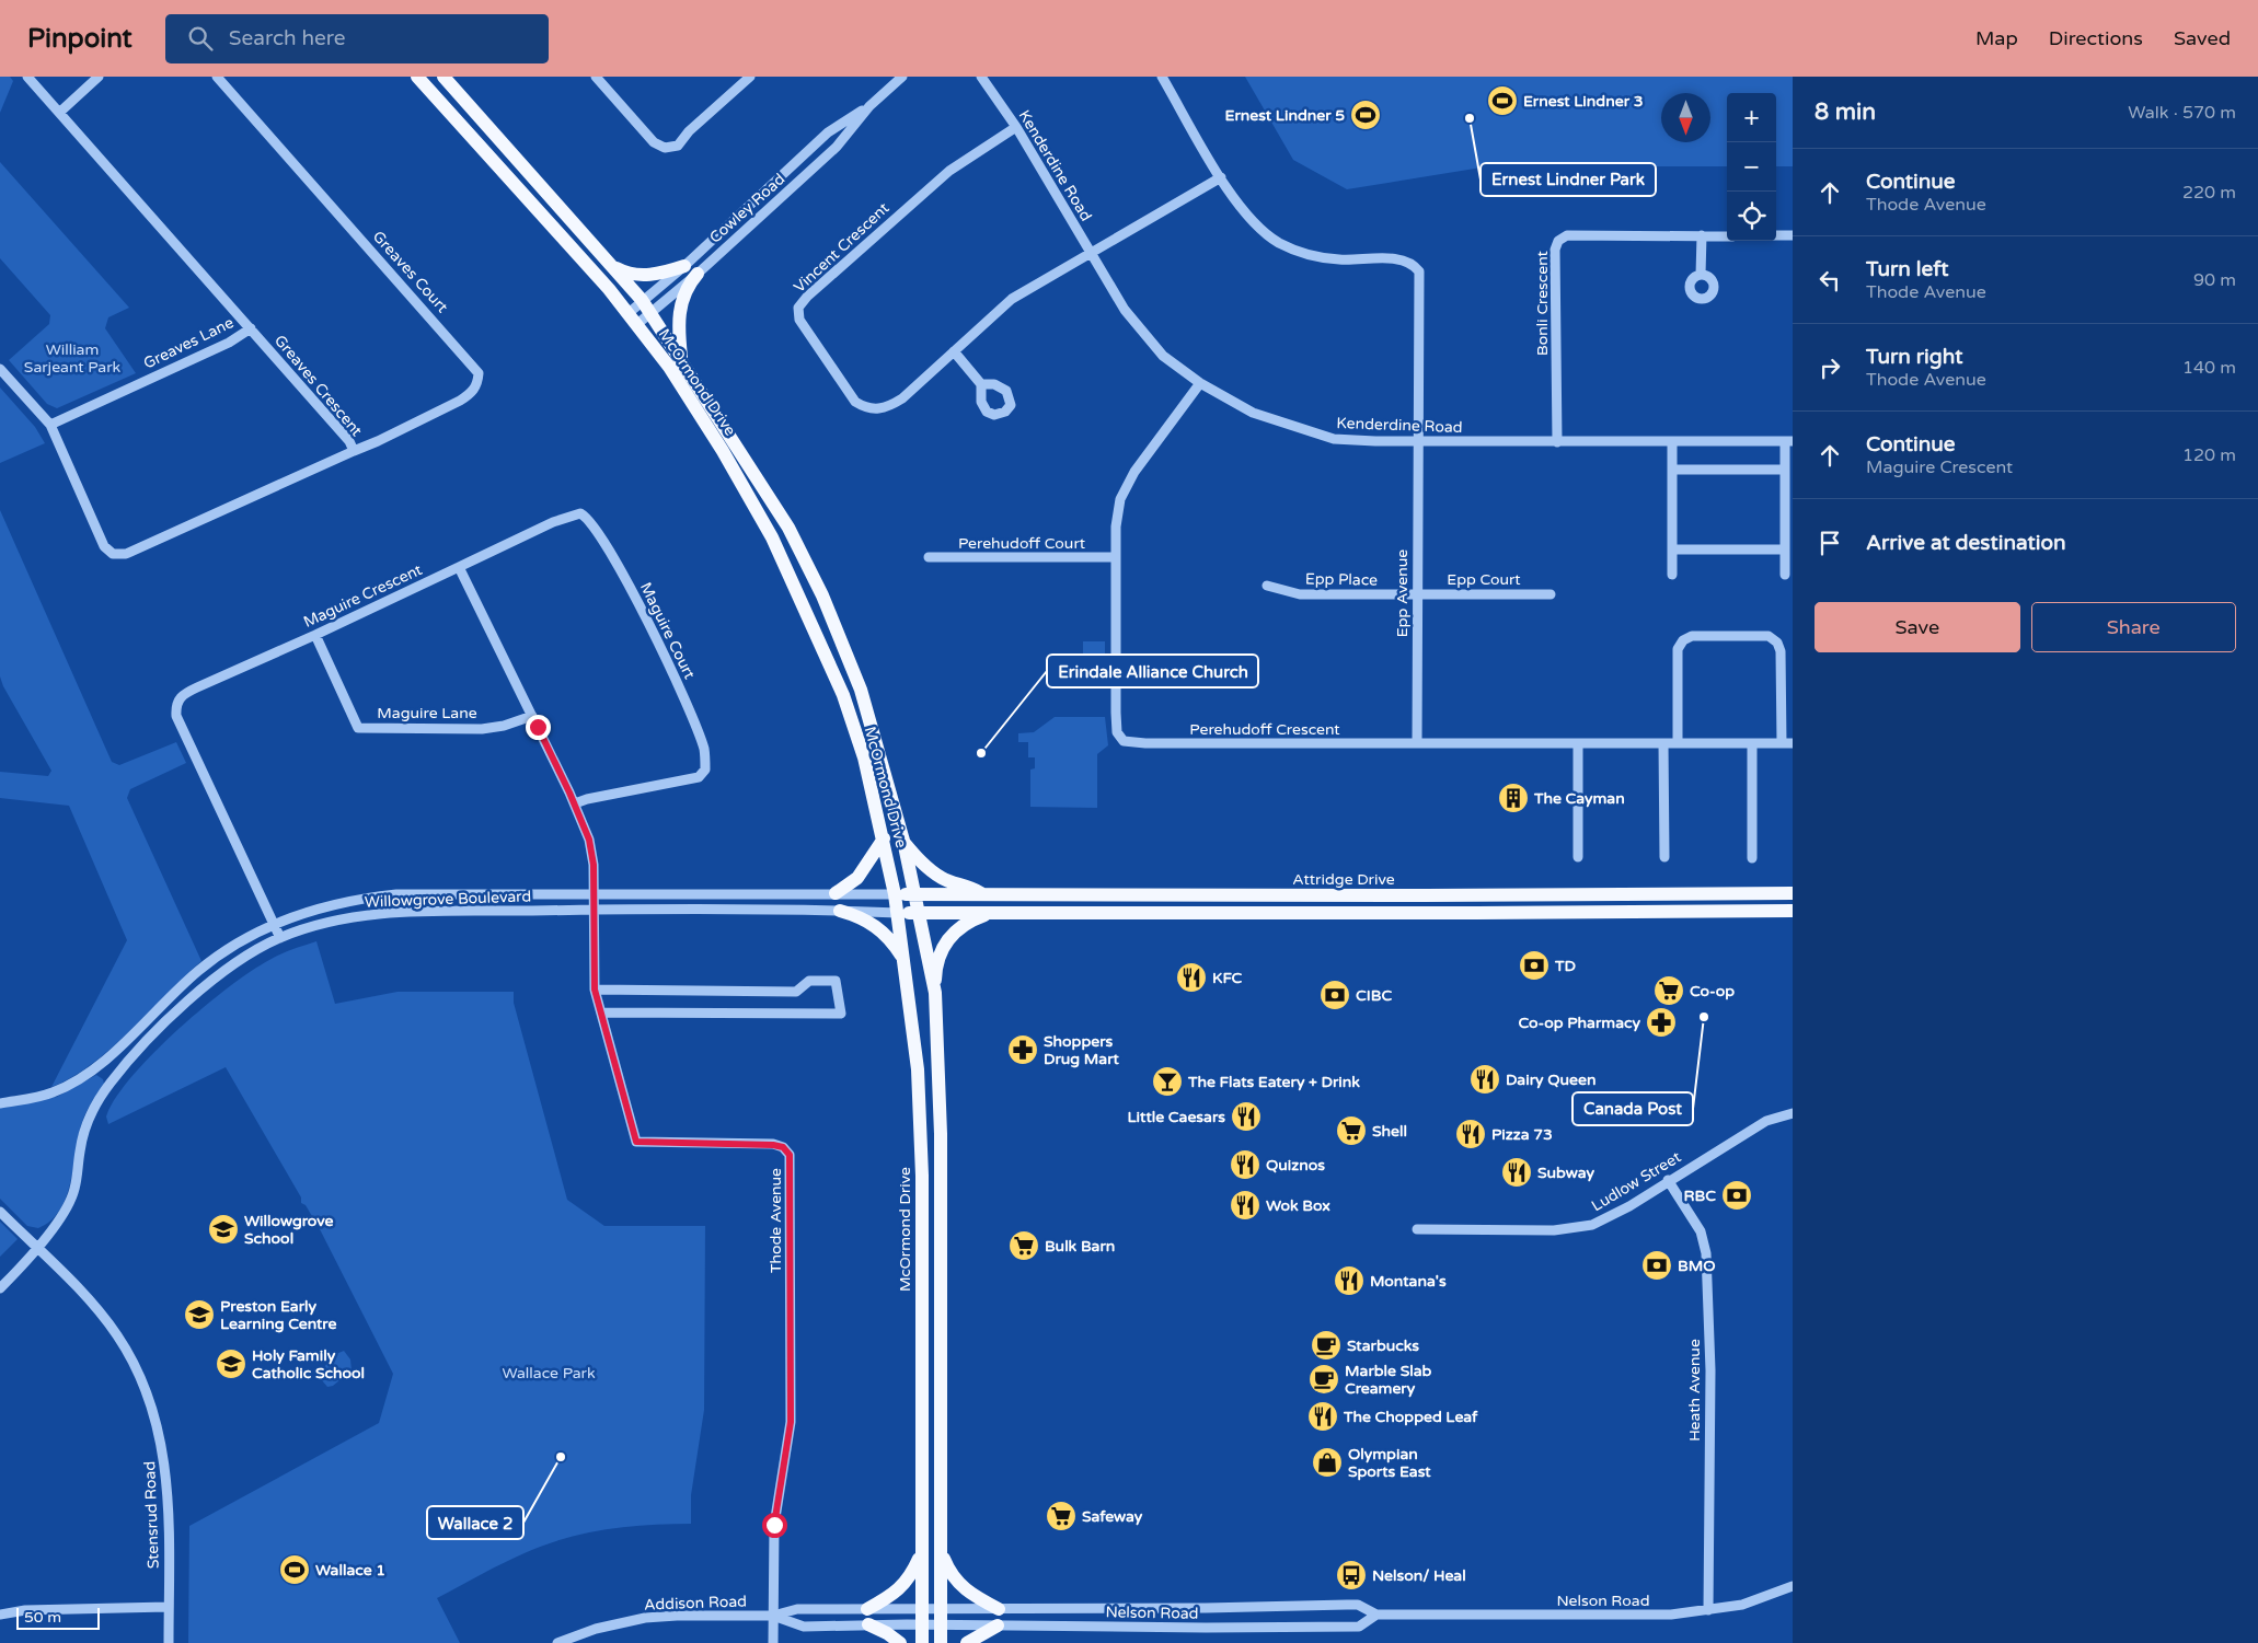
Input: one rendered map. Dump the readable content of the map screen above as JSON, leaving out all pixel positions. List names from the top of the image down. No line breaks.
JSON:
{"streets":{"main road":["McOrmond Drive","Attridge Drive"],"street":["Kenderdine Road","Cowley Road","Vincent Crescent","Greaves Court","Bonli Crescent","Greaves Lane","Greaves Crescent","Perehudoff Court","Epp Place","Epp Court","Epp Avenue","Maguire Crescent","Maguire Court","Maguire Lane","Perehudoff Crescent","Willowgrove Boulevard","Ludlow Street","Thode Avenue","Heath Avenue","Stensrud Road","Nelson Road","Addison Road"]},"crossings":[["Kenderdine Road","Vincent Crescent"],["Kenderdine Road","Bonli Crescent"],["Kenderdine Road","Epp Avenue"],["Kenderdine Road","Perehudoff Crescent"],["Cowley Road","McOrmond Drive"],["Vincent Crescent","Epp Avenue"],["Greaves Court","Greaves Crescent"],["Greaves Lane","Greaves Crescent"],["McOrmond Drive","Attridge Drive"],["McOrmond Drive","Willowgrove Boulevard"],["McOrmond Drive","Nelson Road"],["McOrmond Drive","Addison Road"],["Perehudoff Court","Perehudoff Crescent"],["Epp Place","Epp Court"],["Epp Place","Epp Avenue"],["Epp Court","Epp Avenue"],["Epp Avenue","Perehudoff Crescent"],["Maguire Crescent","Maguire Court"],["Maguire Crescent","Maguire Lane"],["Maguire Crescent","Willowgrove Boulevard"],["Attridge Drive","Willowgrove Boulevard"],["Willowgrove Boulevard","Thode Avenue"],["Willowgrove Boulevard","Stensrud Road"],["Ludlow Street","Heath Avenue"],["Thode Avenue","Addison Road"],["Heath Avenue","Nelson Road"],["Nelson Road","Addison Road"]],"parks":["William Sarjeant Park","Wallace Park"],"places":{"sports":["Ernest Lindner 3","Ernest Lindner 5","Wallace 1"],"other":["Ernest Lindner Park","Erindale Alliance Church","Canada Post","Wallace 2"],"building":["The Cayman"],"bank":["TD","CIBC","RBC","BMO"],"restaurant":["KFC","Dairy Queen","Little Caesars","Pizza 73","Quiznos","Subway","Wok Box","Montana's","The Chopped Leaf"],"supermarket":["Co-op","Shell","Bulk Barn","Safeway"],"pharmacy":["Co-op Pharmacy","Shoppers Drug Mart"],"bar":["The Flats Eatery + Drink"],"school or university":["Willowgrove School","Preston Early Learning Centre","Holy Family Catholic School"],"cafe":["Starbucks","Marble Slab Creamery"],"shop":["Olympian Sports East"],"bus stop":["Nelson/ Heal"]},"scale_bar":"50 m","north":"bottom","page":{"header":"Pinpoint","search":"Search here","nav":["Map","Directions","Saved"],"heading":["8 min","Walk · 570 m"],"map_buttons":["+","−"],"list":[["Continue","Thode Avenue","220 m"],["Turn left","Thode Avenue","90 m"],["Turn right","Thode Avenue","140 m"],["Continue","Maguire Crescent","120 m"],"Arrive at destination"],"buttons":["Save","Share"],"scale":"50 m"}}
